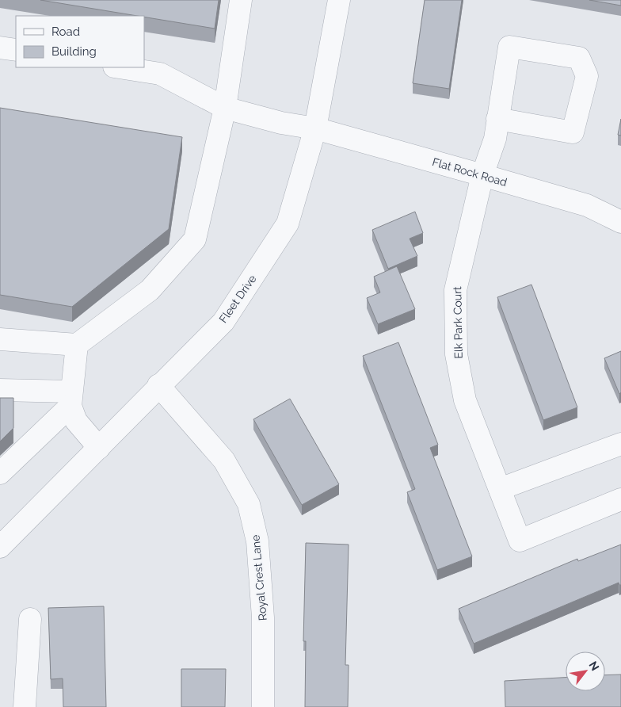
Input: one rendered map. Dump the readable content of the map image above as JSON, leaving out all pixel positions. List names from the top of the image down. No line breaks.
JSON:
{"streets":{"street":["Flat Rock Road","Fleet Drive","Elk Park Court","Royal Crest Lane"]},"crossings":[["Flat Rock Road","Fleet Drive"],["Flat Rock Road","Elk Park Court"],["Fleet Drive","Royal Crest Lane"]],"legend":["Road","Building"],"north":"top right"}
